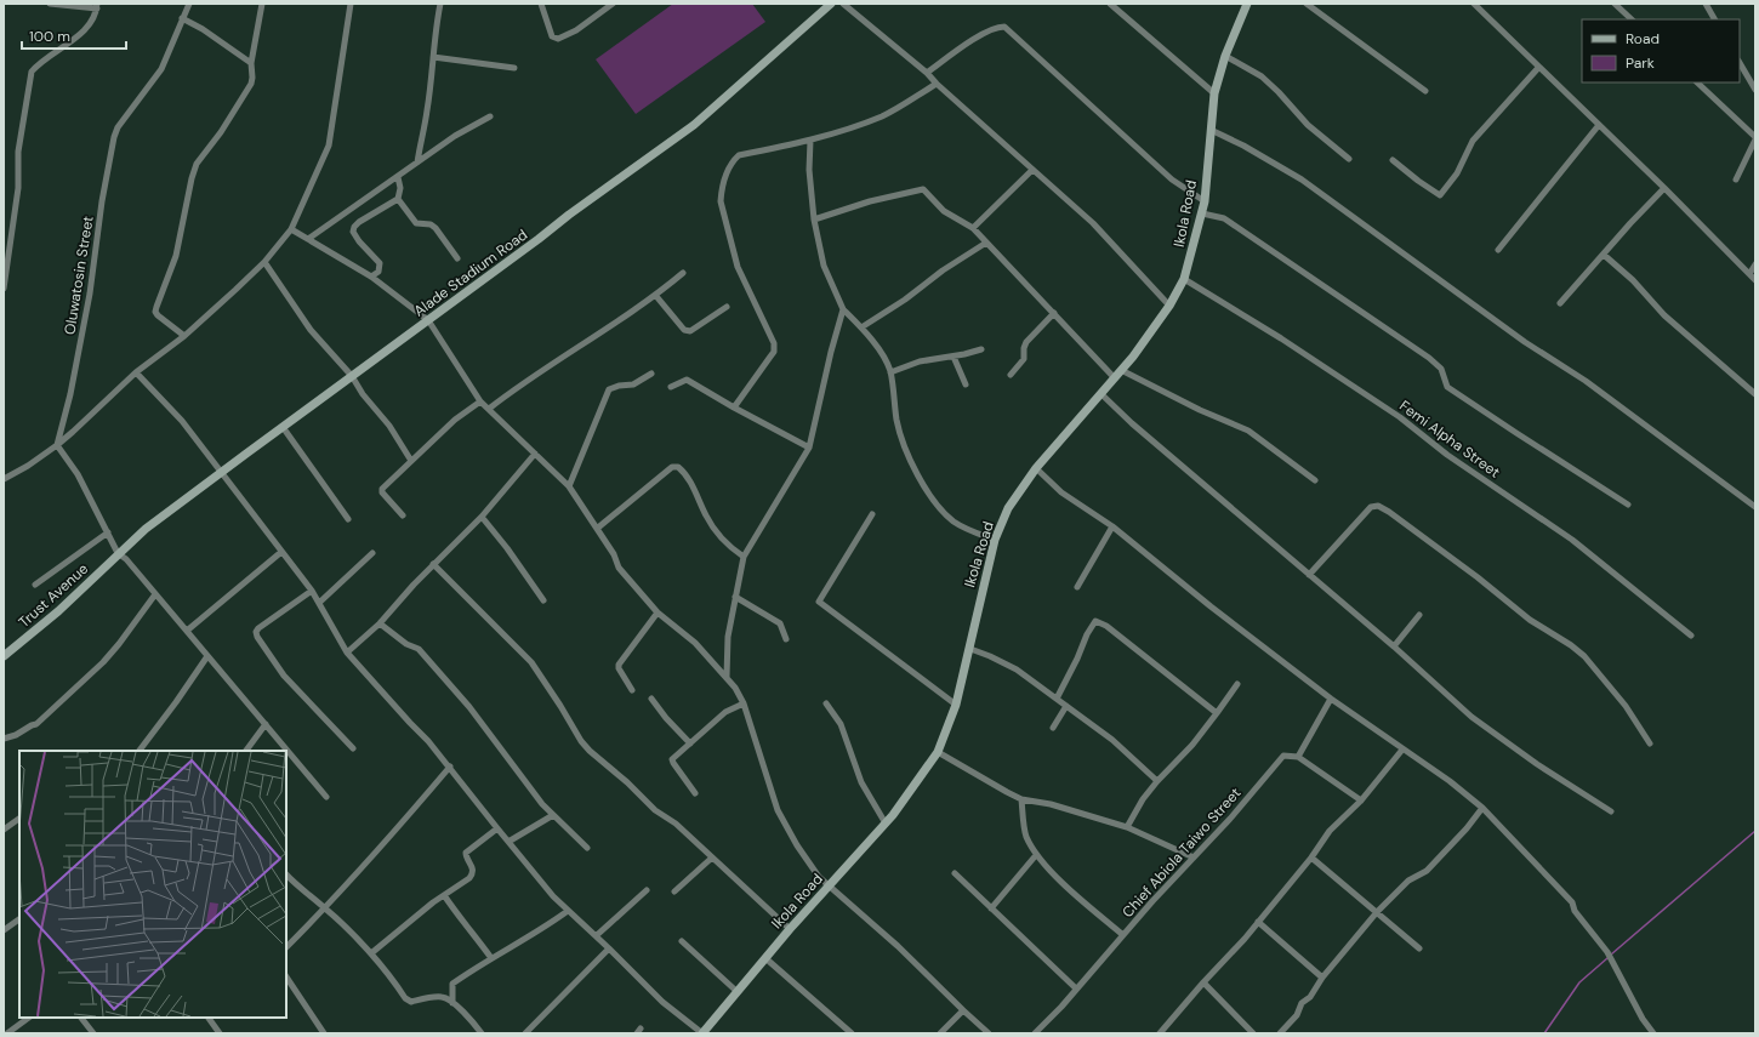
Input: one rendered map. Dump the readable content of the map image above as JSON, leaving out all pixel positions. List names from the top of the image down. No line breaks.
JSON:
{"streets":{"street":["Ikola Road","Alade Stadium Road","Oluwatosin Street","Femi Alpha Street","Trust Avenue","Chief Abiola Taiwo Street"]},"crossings":[["Ikola Road","Femi Alpha Street"],["Alade Stadium Road","Trust Avenue"]],"legend":["Road","Park"],"scale_bar":"100 m"}
